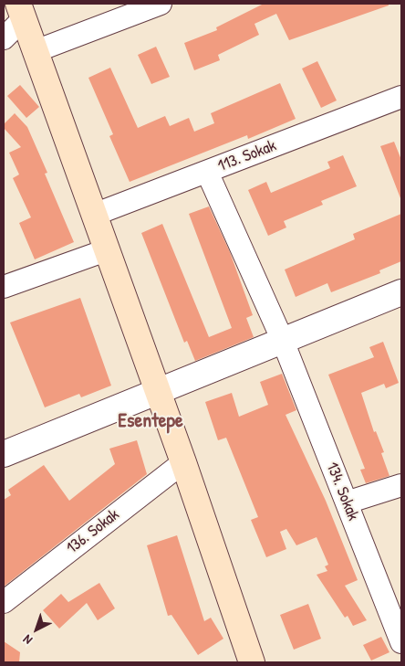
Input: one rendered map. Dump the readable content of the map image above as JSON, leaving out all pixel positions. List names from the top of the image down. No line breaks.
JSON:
{"streets":{"street":["113. Sokak","134. Sokak","136. Sokak"]},"crossings":[["113. Sokak","134. Sokak"]],"districts":["Esentepe"],"north":"bottom left"}
